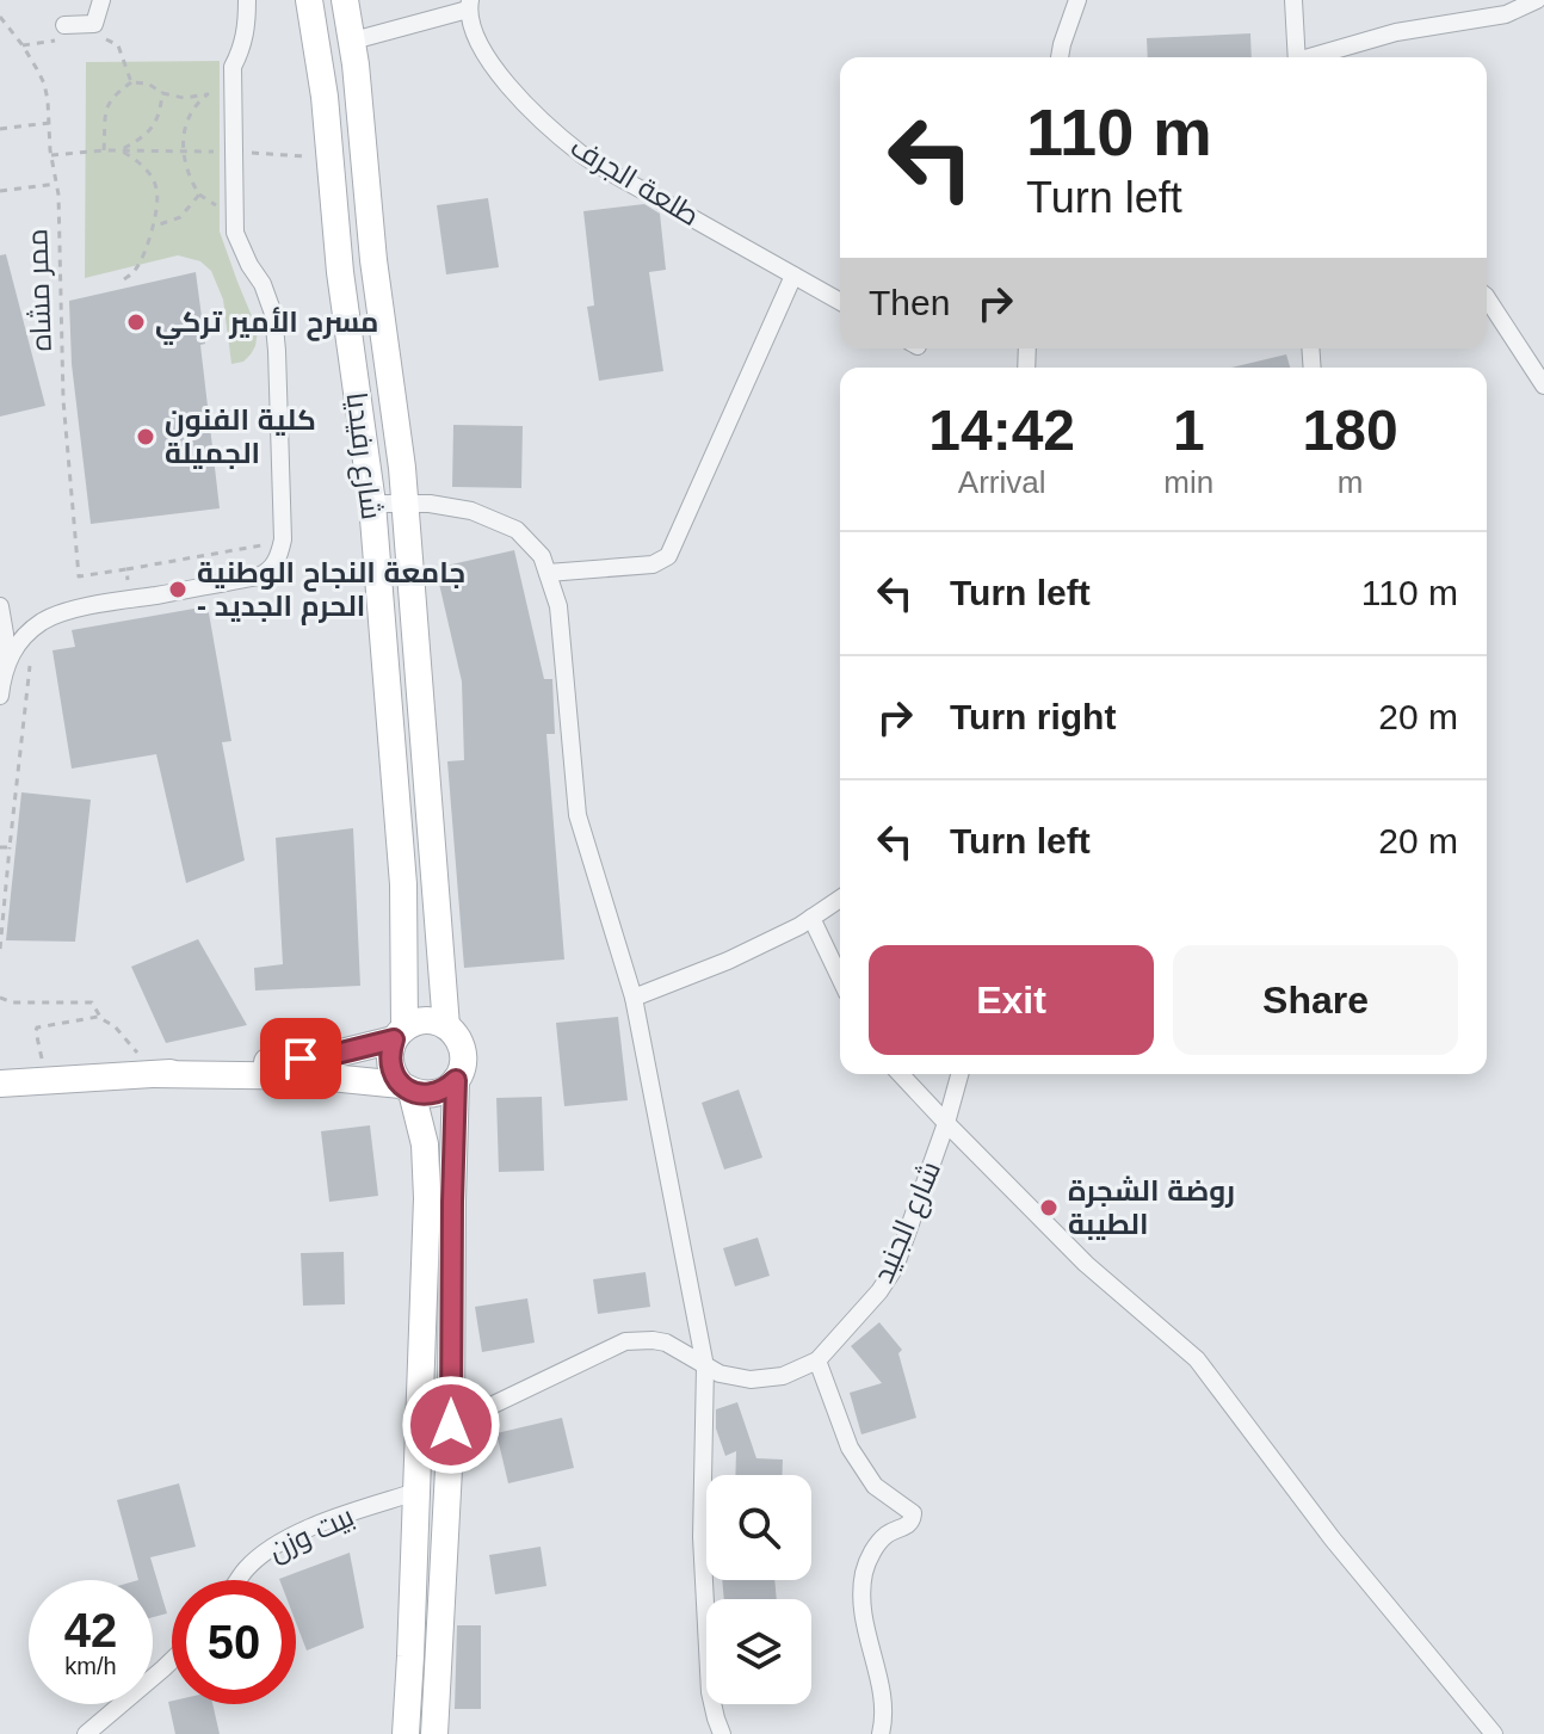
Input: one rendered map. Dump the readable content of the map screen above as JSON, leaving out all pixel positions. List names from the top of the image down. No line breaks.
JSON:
{"streets":{"main road":["شارع رفيديا"],"street":["طلعة الجرف","شارع الجنيد","بيت وزن"],"path":["ممر مشاه"]},"places":["مسرح الأمير تركي","كلية الفنون الجميلة","جامعة النجاح الوطنية - الحرم الجديد","روضة الشجرة الطيبة"],"page":{"turn":["110 m","Turn left"],"then":"Then","eta":["14:42","Arrival","1","min","180","m"],"list":[{"name":"Turn left","value":"110 m"},{"name":"Turn right","value":"20 m"},{"name":"Turn left","value":"20 m"}],"buttons":["Exit","Share"],"speed":"42 km/h","limit":"50"}}
